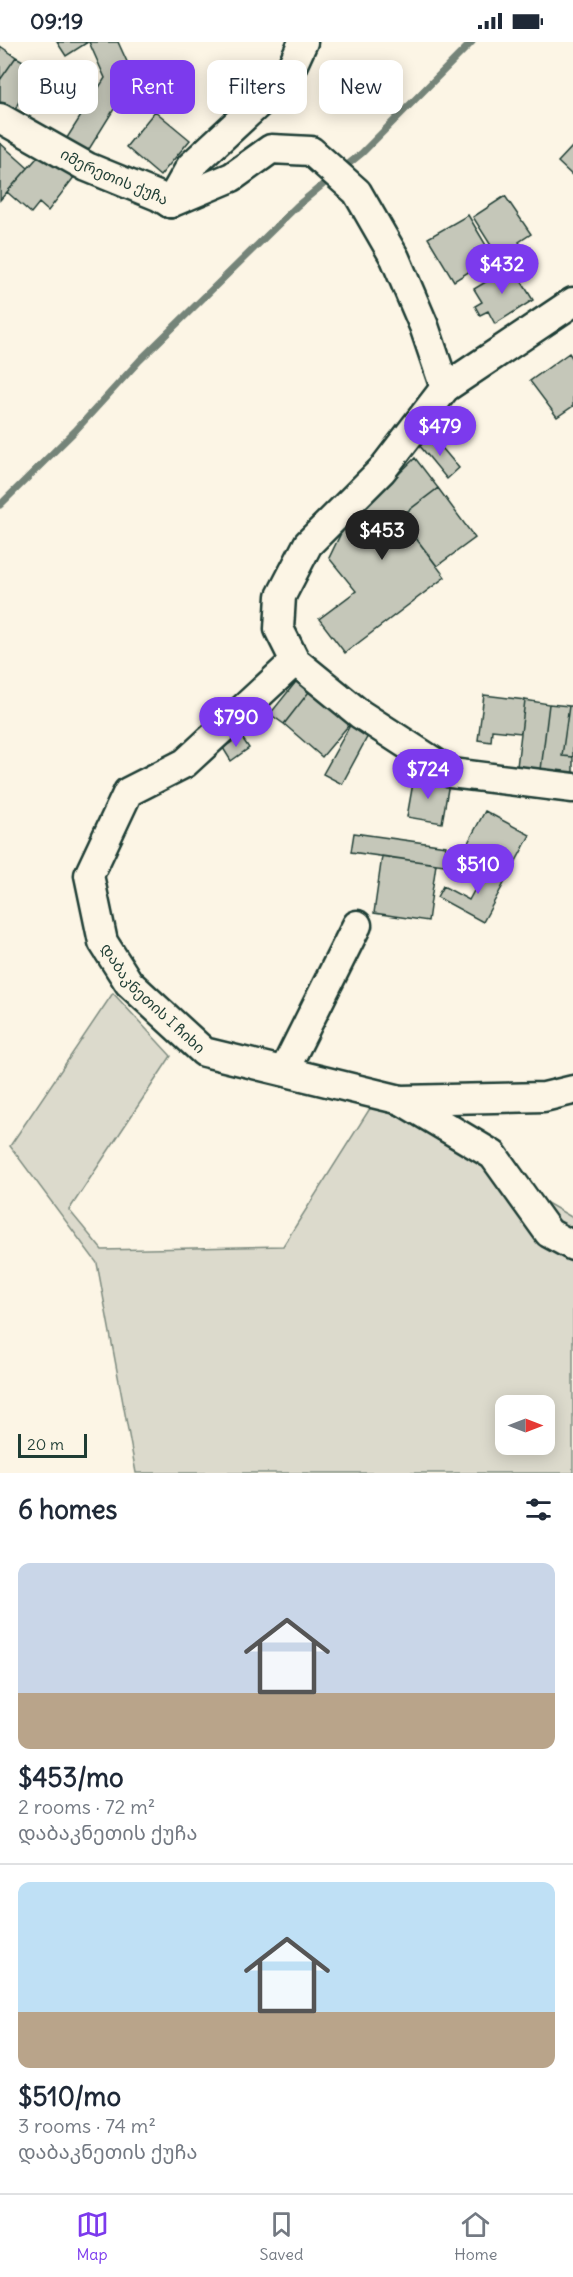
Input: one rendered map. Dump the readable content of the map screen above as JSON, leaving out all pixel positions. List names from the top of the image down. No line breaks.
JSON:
{"streets":{"street":["იმერეთის ქუჩა","დაბაკნეთის I ჩიხი"]},"scale_bar":"20 m","north":"right","page":{"status":"09:19","chip":["Buy","Rent","Filters","New"],"price":["$432","$479","$453","$790","$724","$510"],"scale":"20 m","heading":"6 homes","list":[{"name":"$453/mo","note":"2 rooms · 72 m² · დაბაკნეთის ქუჩა"},{"name":"$510/mo","note":"3 rooms · 74 m² · დაბაკნეთის ქუჩა"}],"tabs":["Map","Saved","Home"]}}
